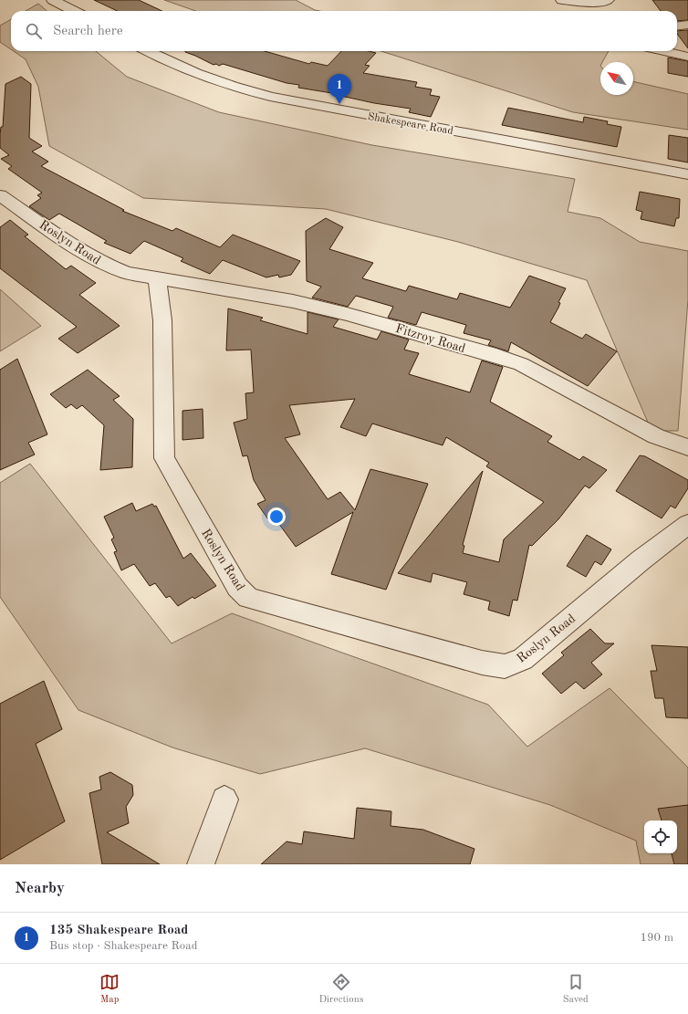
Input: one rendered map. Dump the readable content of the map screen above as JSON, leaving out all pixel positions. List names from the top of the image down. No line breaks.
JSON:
{"streets":{"street":["Shakespeare Road","Roslyn Road","Fitzroy Road"]},"crossings":[["Roslyn Road","Fitzroy Road"]],"north":"top left","page":{"search":"Search here","pins":"1","heading":"Nearby","list":[{"mark":"1","name":"135 Shakespeare Road","note":"Bus stop · Shakespeare Road","value":"190 m"}],"nav":["Map","Directions","Saved"]}}
